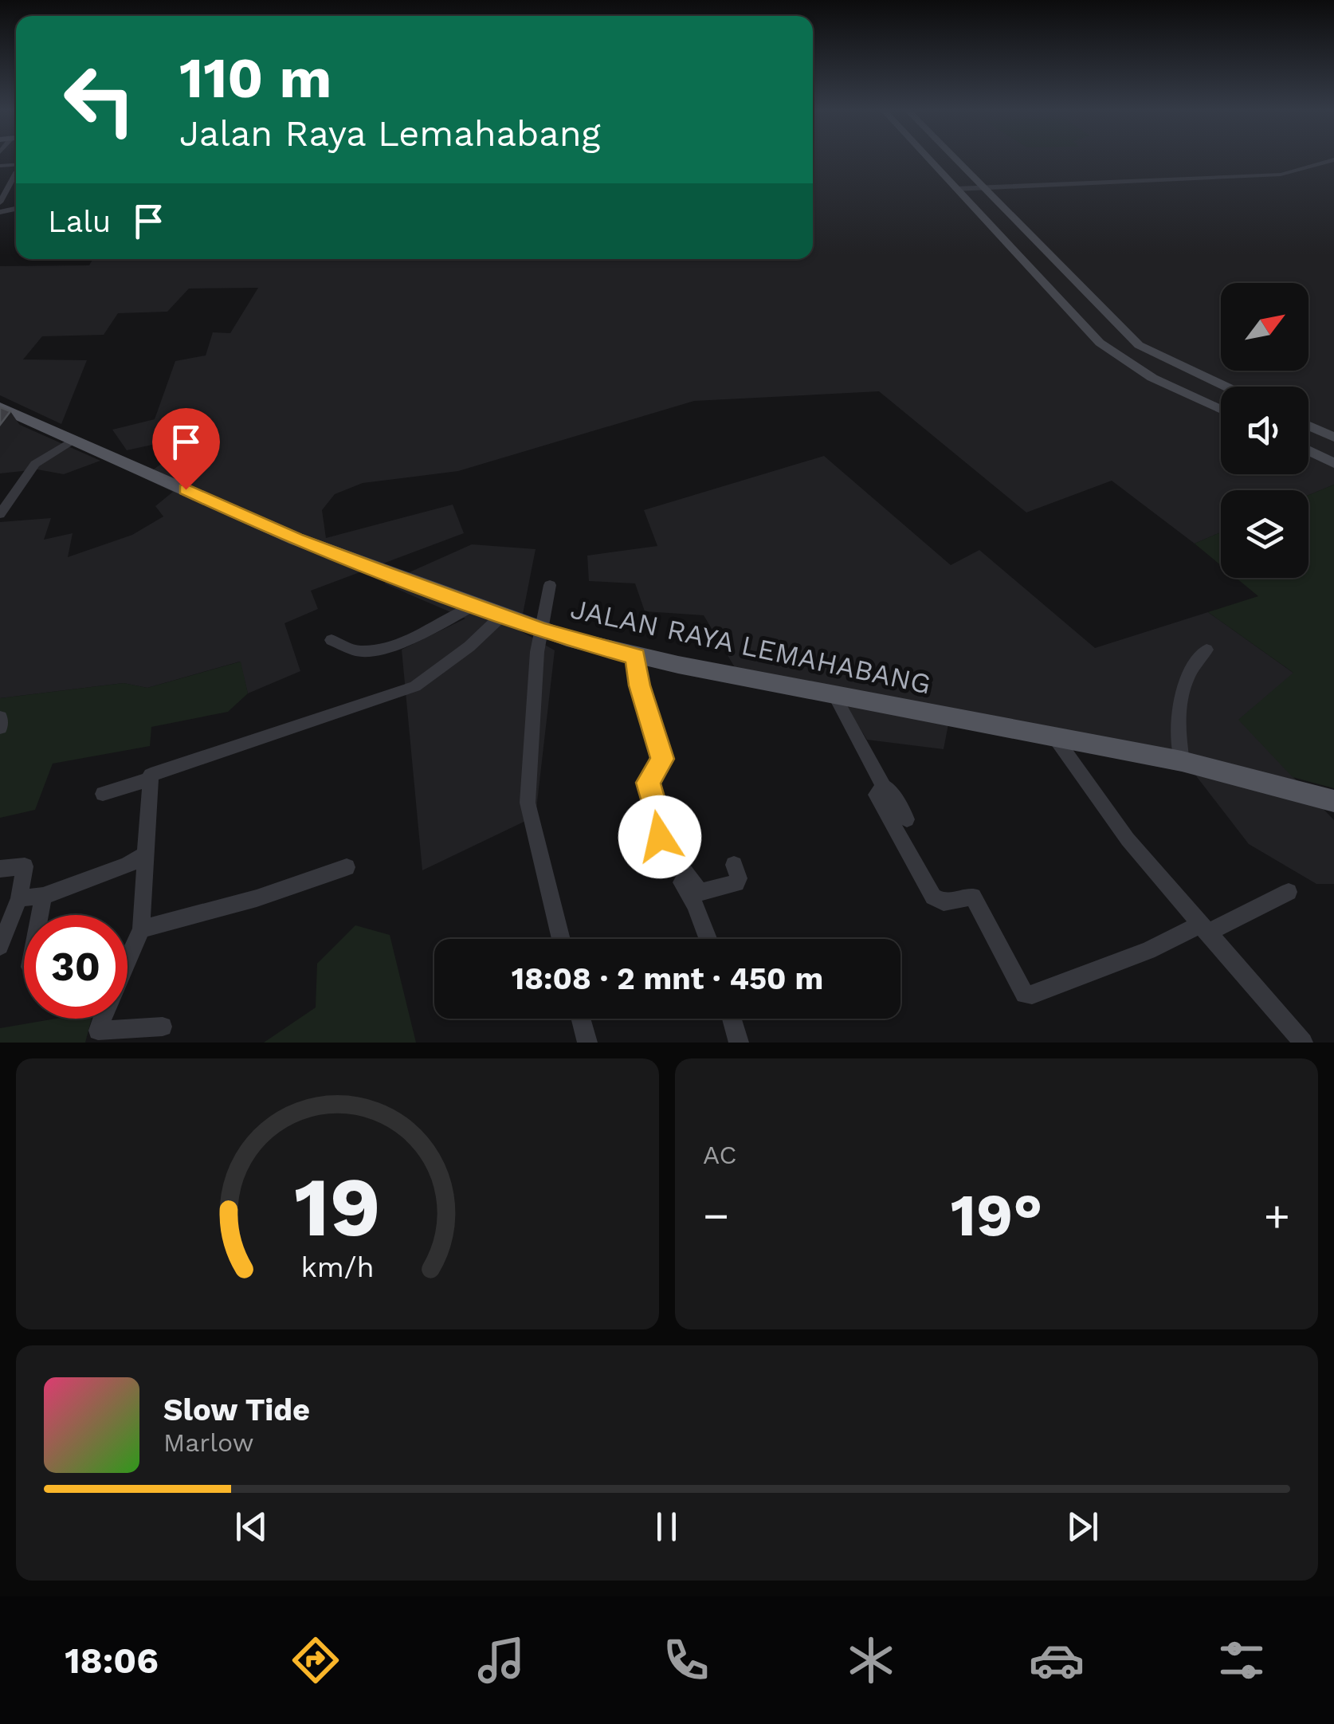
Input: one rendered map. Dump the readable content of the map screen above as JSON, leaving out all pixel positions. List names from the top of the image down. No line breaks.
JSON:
{"streets":{"main road":["JALAN RAYA LEMAHABANG"]},"north":"top right","page":{"turn":["110 m","Jalan Raya Lemahabang"],"then":"Lalu","limit":"30","trip":"18:08 · 2 mnt · 450 m","tile":"AC","heat":["−","19°","+"],"song":["Slow Tide","Marlow"],"tabs":"18:06","gauge":["19","km/h"]}}
